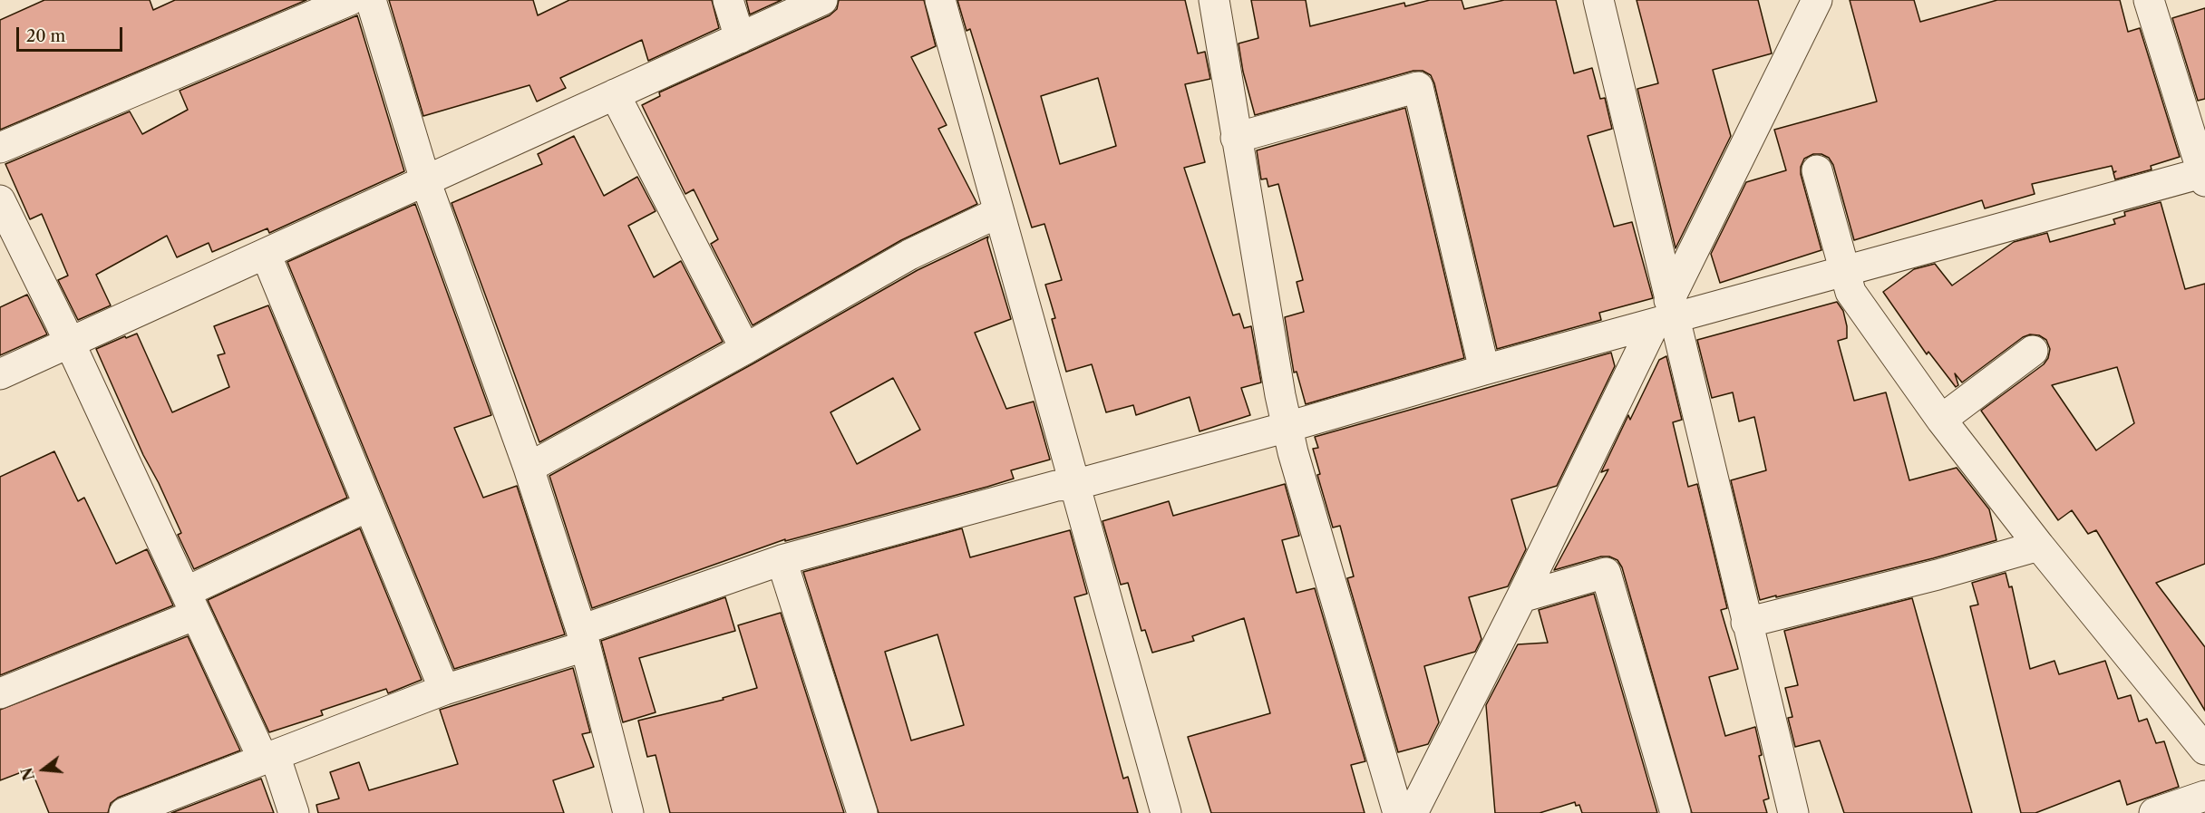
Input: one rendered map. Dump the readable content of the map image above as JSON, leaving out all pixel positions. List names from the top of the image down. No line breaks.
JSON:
{"scale_bar":"20 m","north":"left"}
